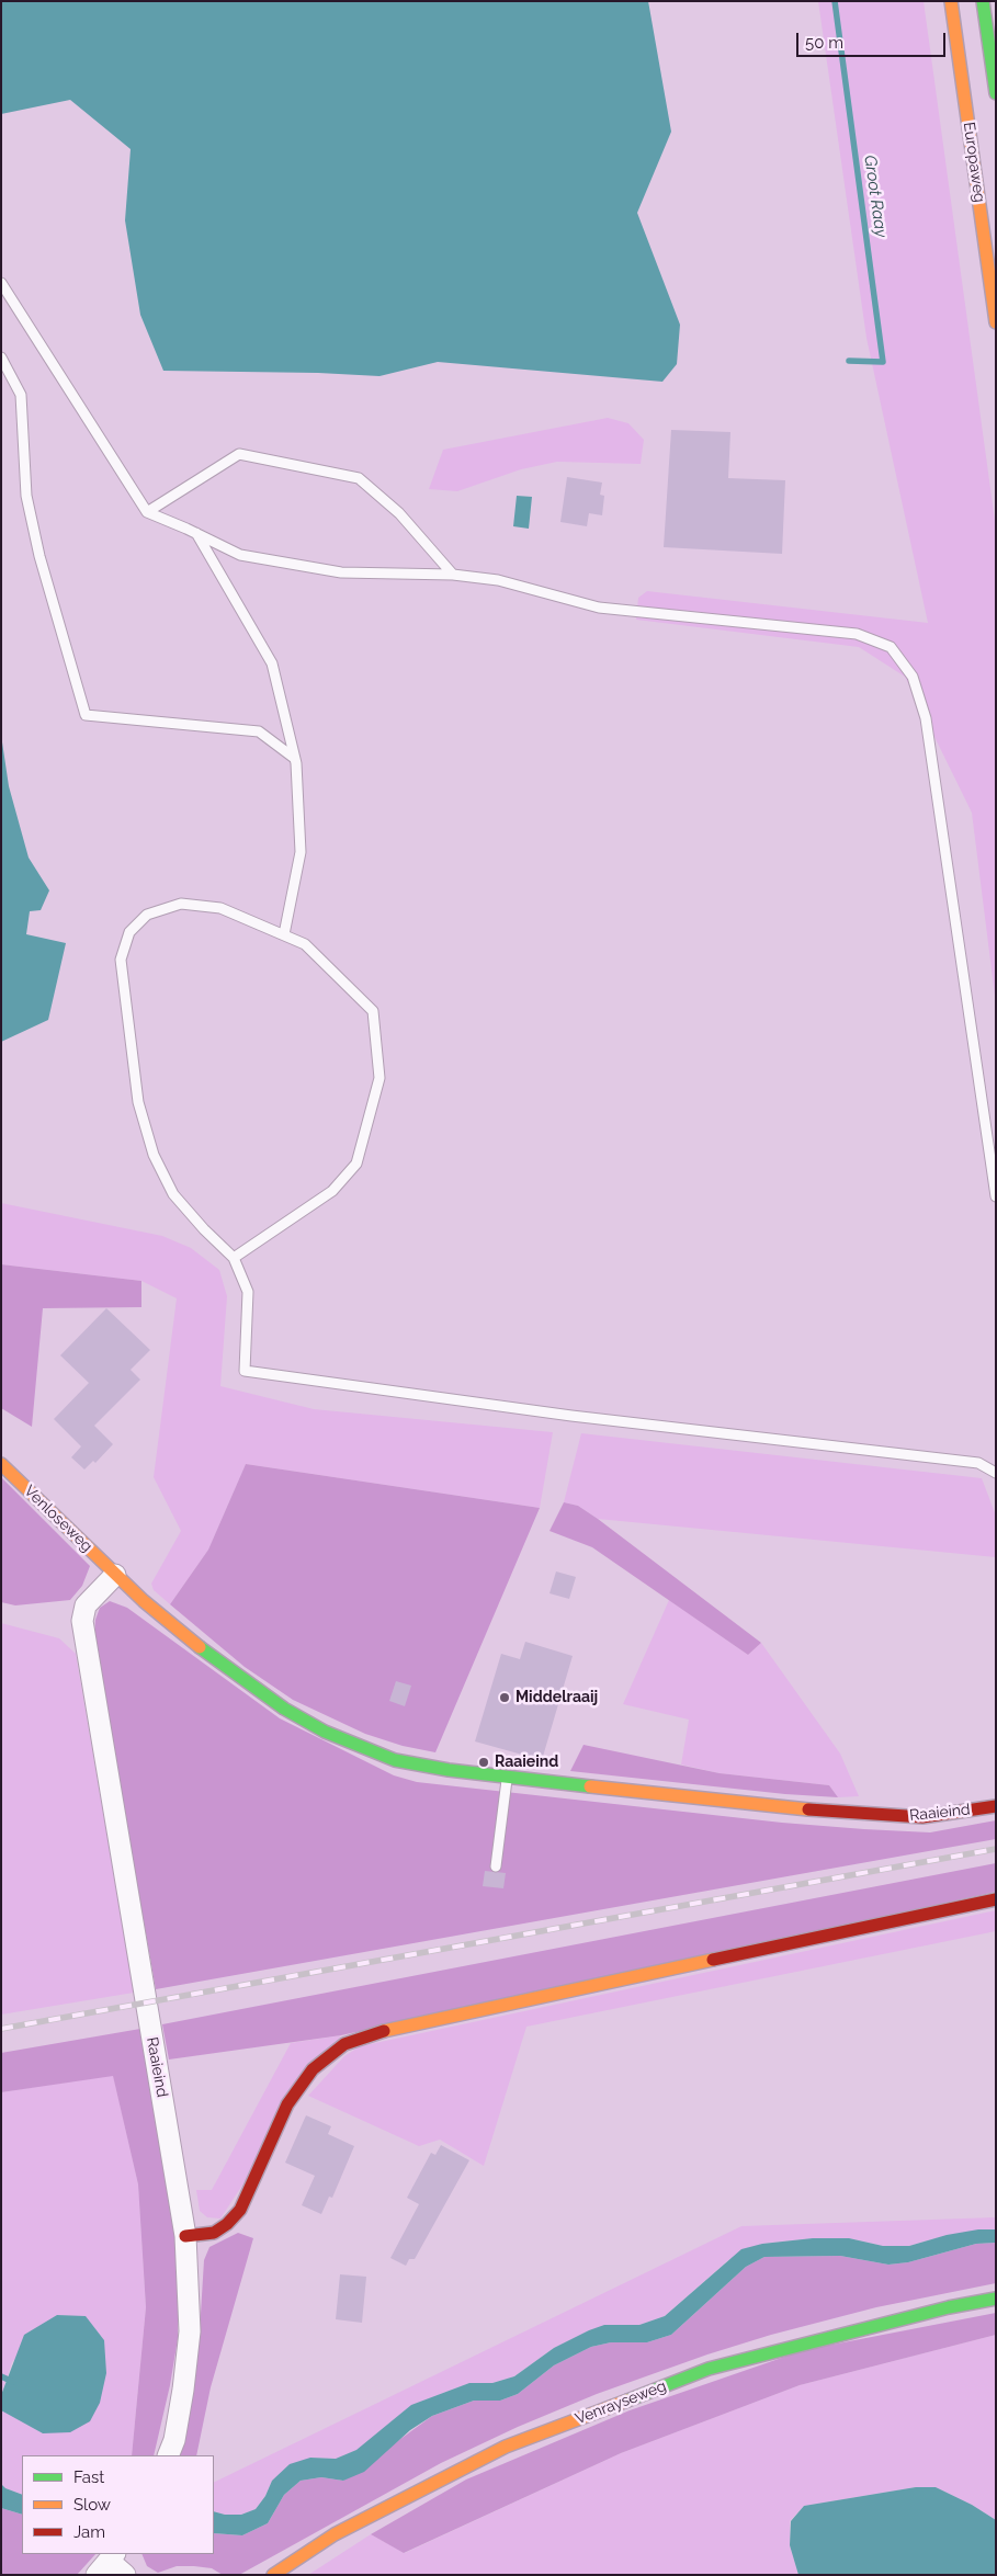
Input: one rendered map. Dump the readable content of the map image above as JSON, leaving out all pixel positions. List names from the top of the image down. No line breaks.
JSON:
{"streets":{"main road":["Europaweg","Venloseweg","Raaieind","Venrayseweg"]},"crossings":[["Venloseweg","Raaieind"]],"water":["Groot Raay"],"places":["Middelraaij","Raaieind"],"legend":["Fast","Slow","Jam"],"scale_bar":"50 m"}
